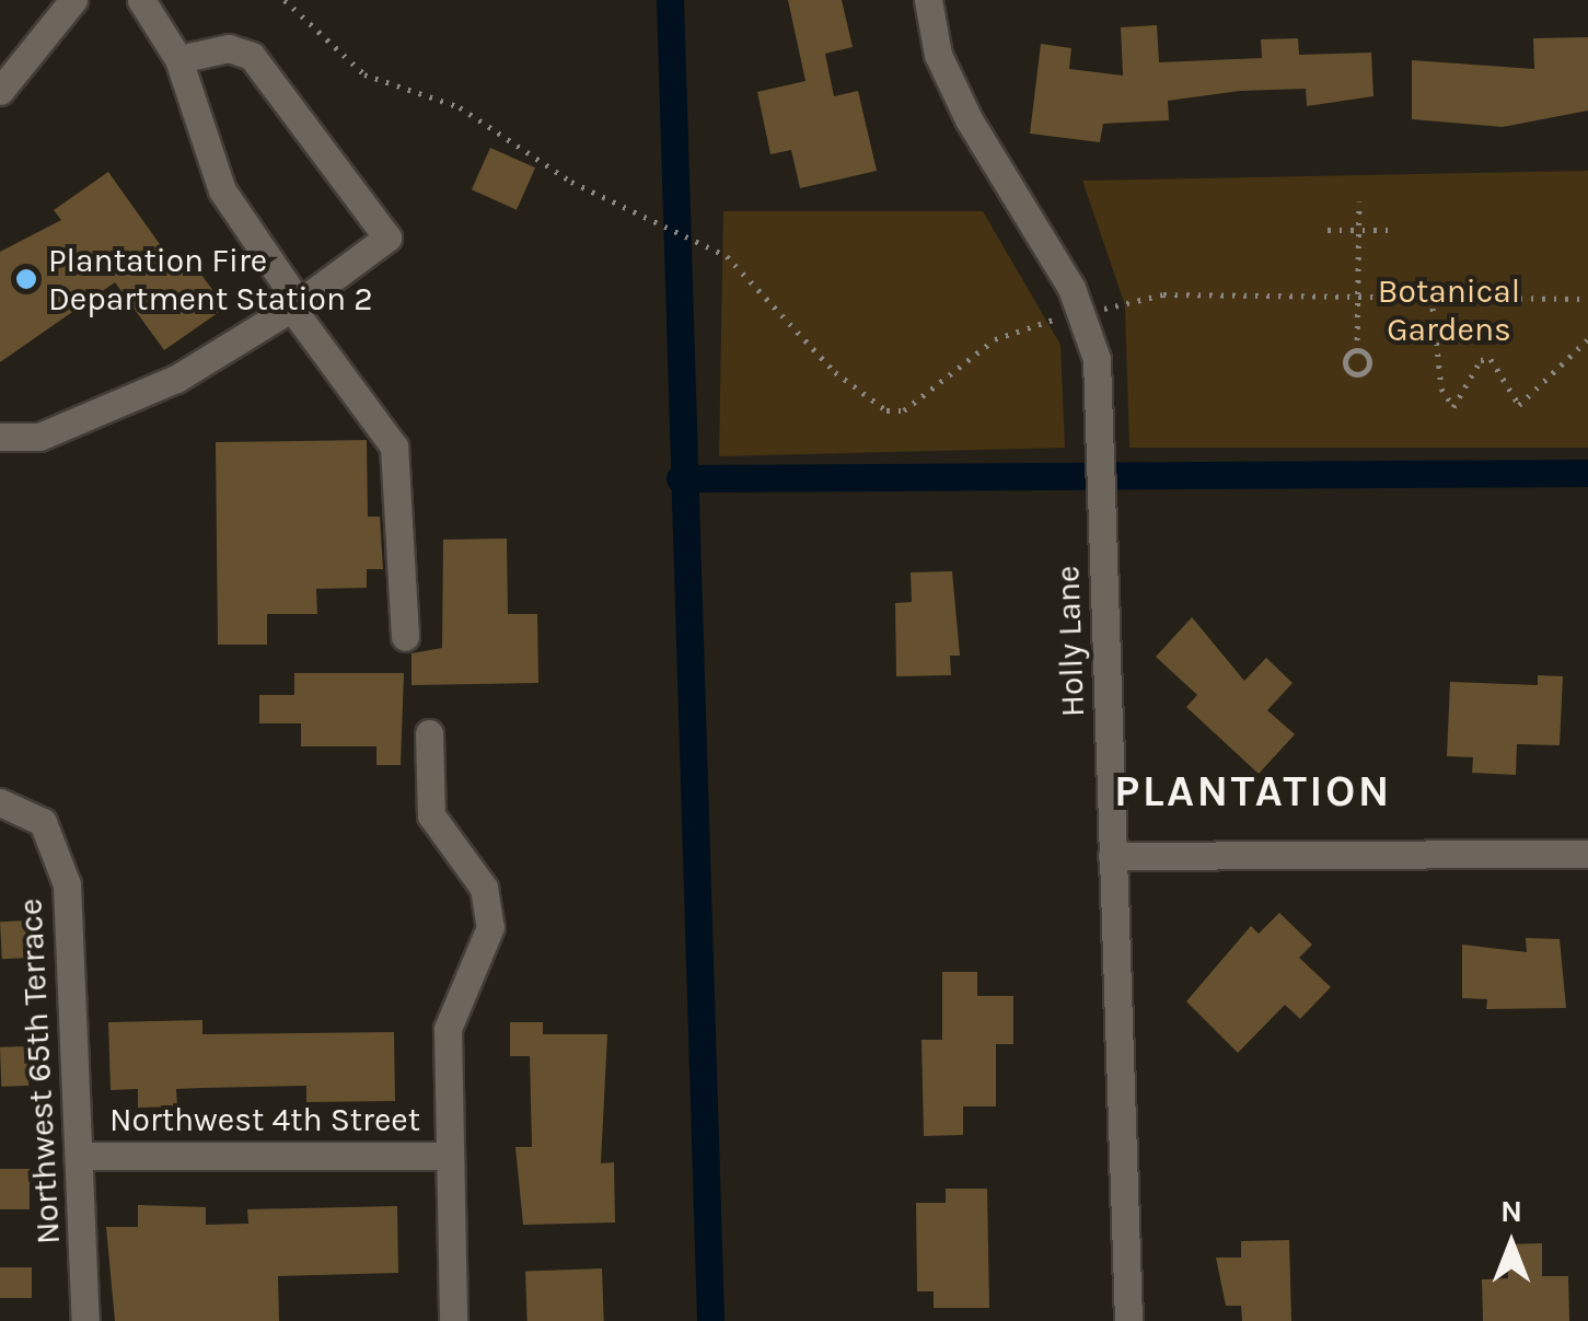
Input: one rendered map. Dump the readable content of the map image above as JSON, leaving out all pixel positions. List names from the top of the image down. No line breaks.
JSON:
{"streets":{"street":["Holly Lane","Northwest 65th Terrace","Northwest 4th Street"]},"crossings":[["Northwest 65th Terrace","Northwest 4th Street"]],"districts":["PLANTATION"],"parks":["Botanical Gardens"],"places":["Plantation Fire Department Station 2"],"north":"top"}
